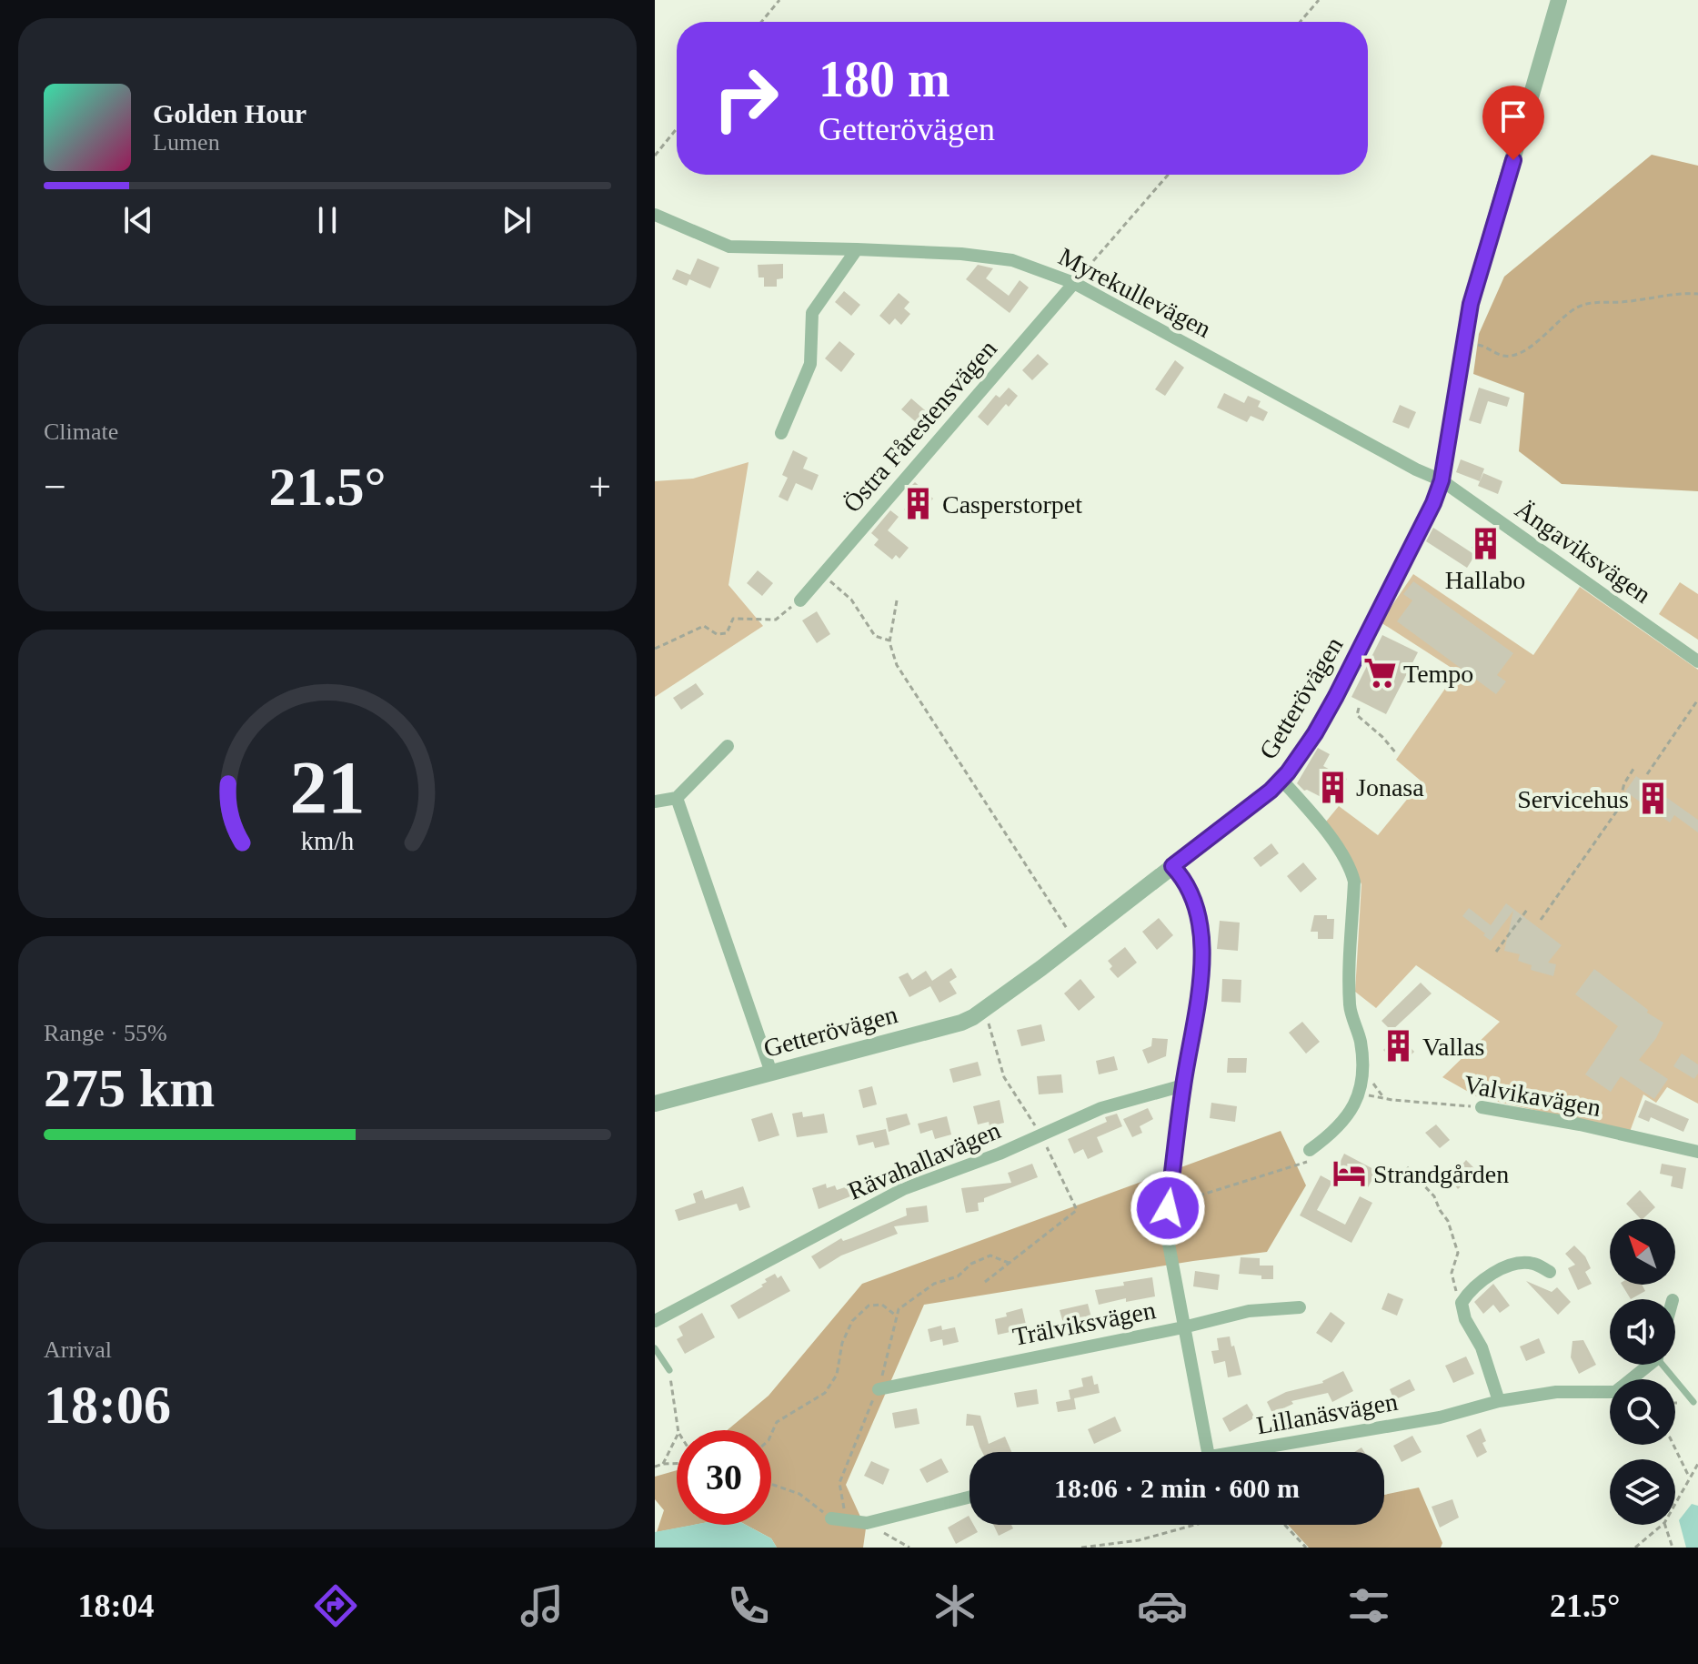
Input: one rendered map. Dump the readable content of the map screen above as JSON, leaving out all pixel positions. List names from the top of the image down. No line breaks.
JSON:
{"streets":{"street":["Myrekullevägen","Östra Fårestensvägen","Ängaviksvägen","Getterövägen","Valvikavägen","Rävahallavägen","Trälviksvägen","Lillanäsvägen"]},"crossings":[["Myrekullevägen","Östra Fårestensvägen"],["Myrekullevägen","Ängaviksvägen"],["Myrekullevägen","Getterövägen"],["Ängaviksvägen","Getterövägen"]],"places":{"building":["Casperstorpet","Hallabo","Jonasa","Servicehus","Vallas"],"supermarket":["Tempo"],"hotel":["Strandgården"]},"north":"top left","page":{"turn":["180 m","Getterövägen"],"song":["Golden Hour","Lumen"],"tile":["Climate",["Range · 55%","275 km"],["Arrival","18:06"]],"heat":["−","21.5°","+"],"limit":"30","trip":"18:06 · 2 min · 600 m","tabs":["18:04","21.5°"],"gauge":["21","km/h"]}}
